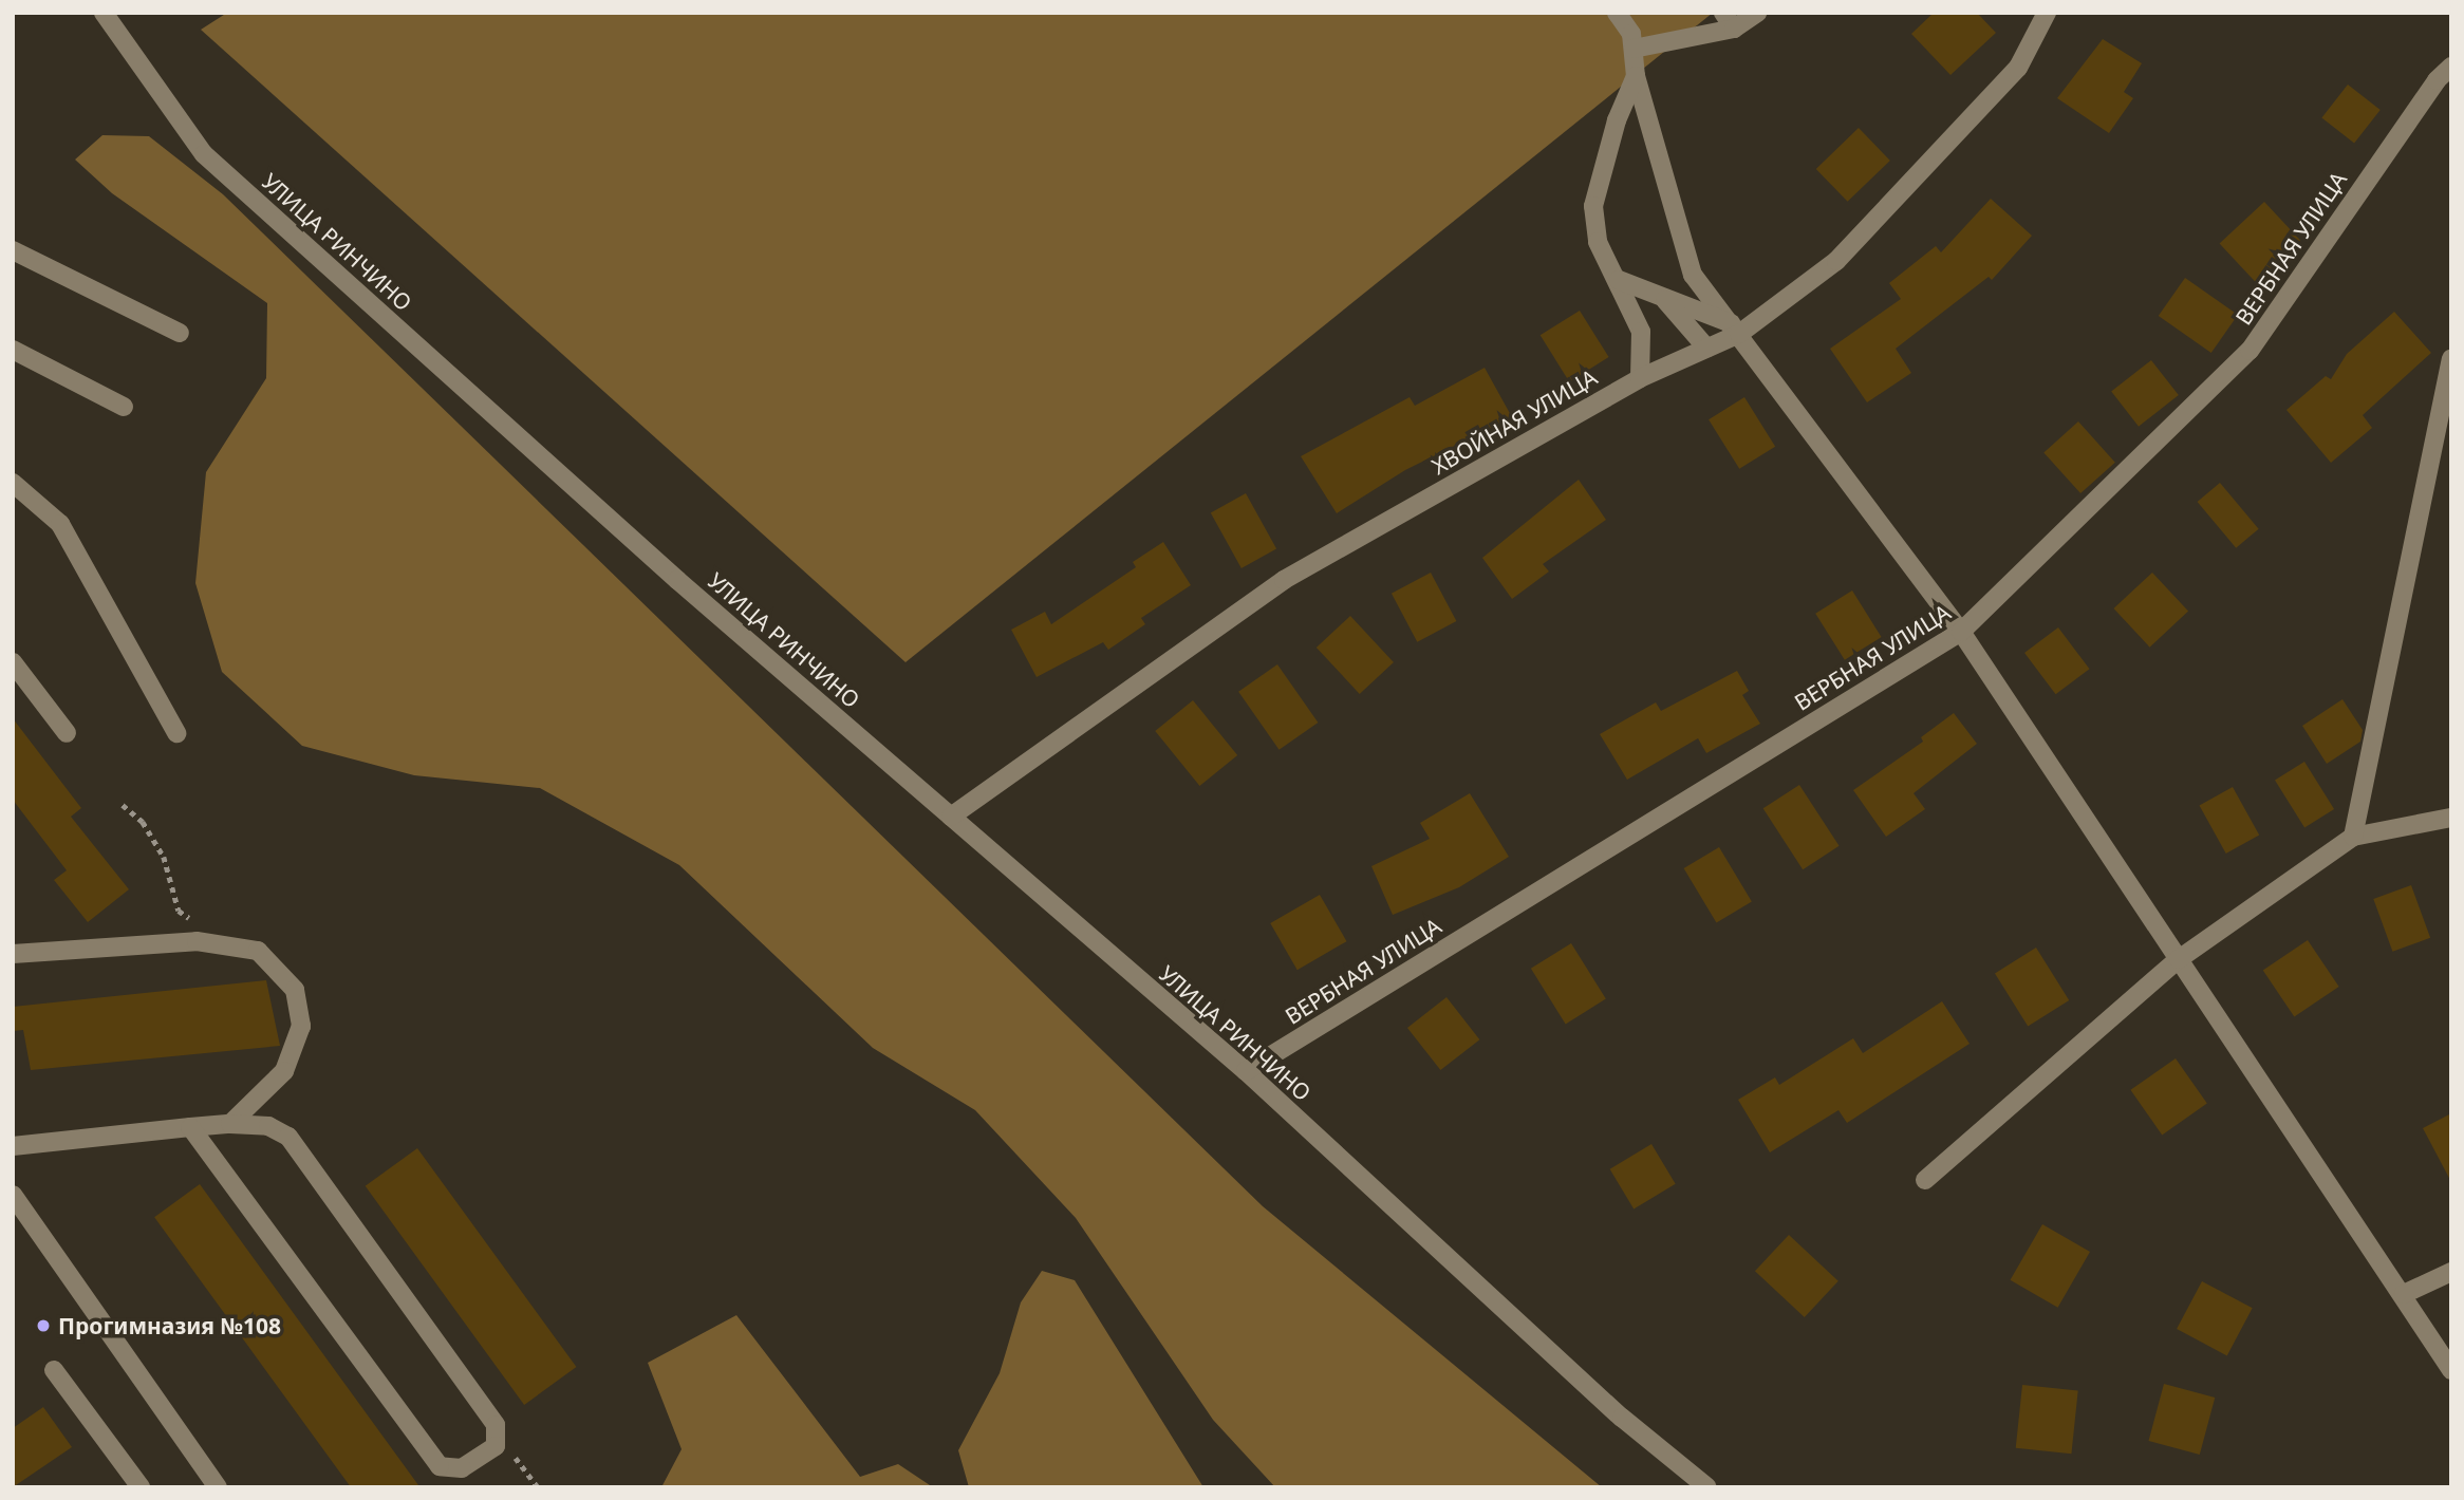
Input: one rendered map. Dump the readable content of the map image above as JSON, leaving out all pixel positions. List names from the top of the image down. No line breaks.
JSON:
{"streets":{"street":["УЛИЦА РИНЧИНО","ВЕРБНАЯ УЛИЦА","ХВОЙНАЯ УЛИЦА"]},"crossings":[["УЛИЦА РИНЧИНО","ВЕРБНАЯ УЛИЦА"],["УЛИЦА РИНЧИНО","ХВОЙНАЯ УЛИЦА"]],"places":["Прогимназия №108"]}
